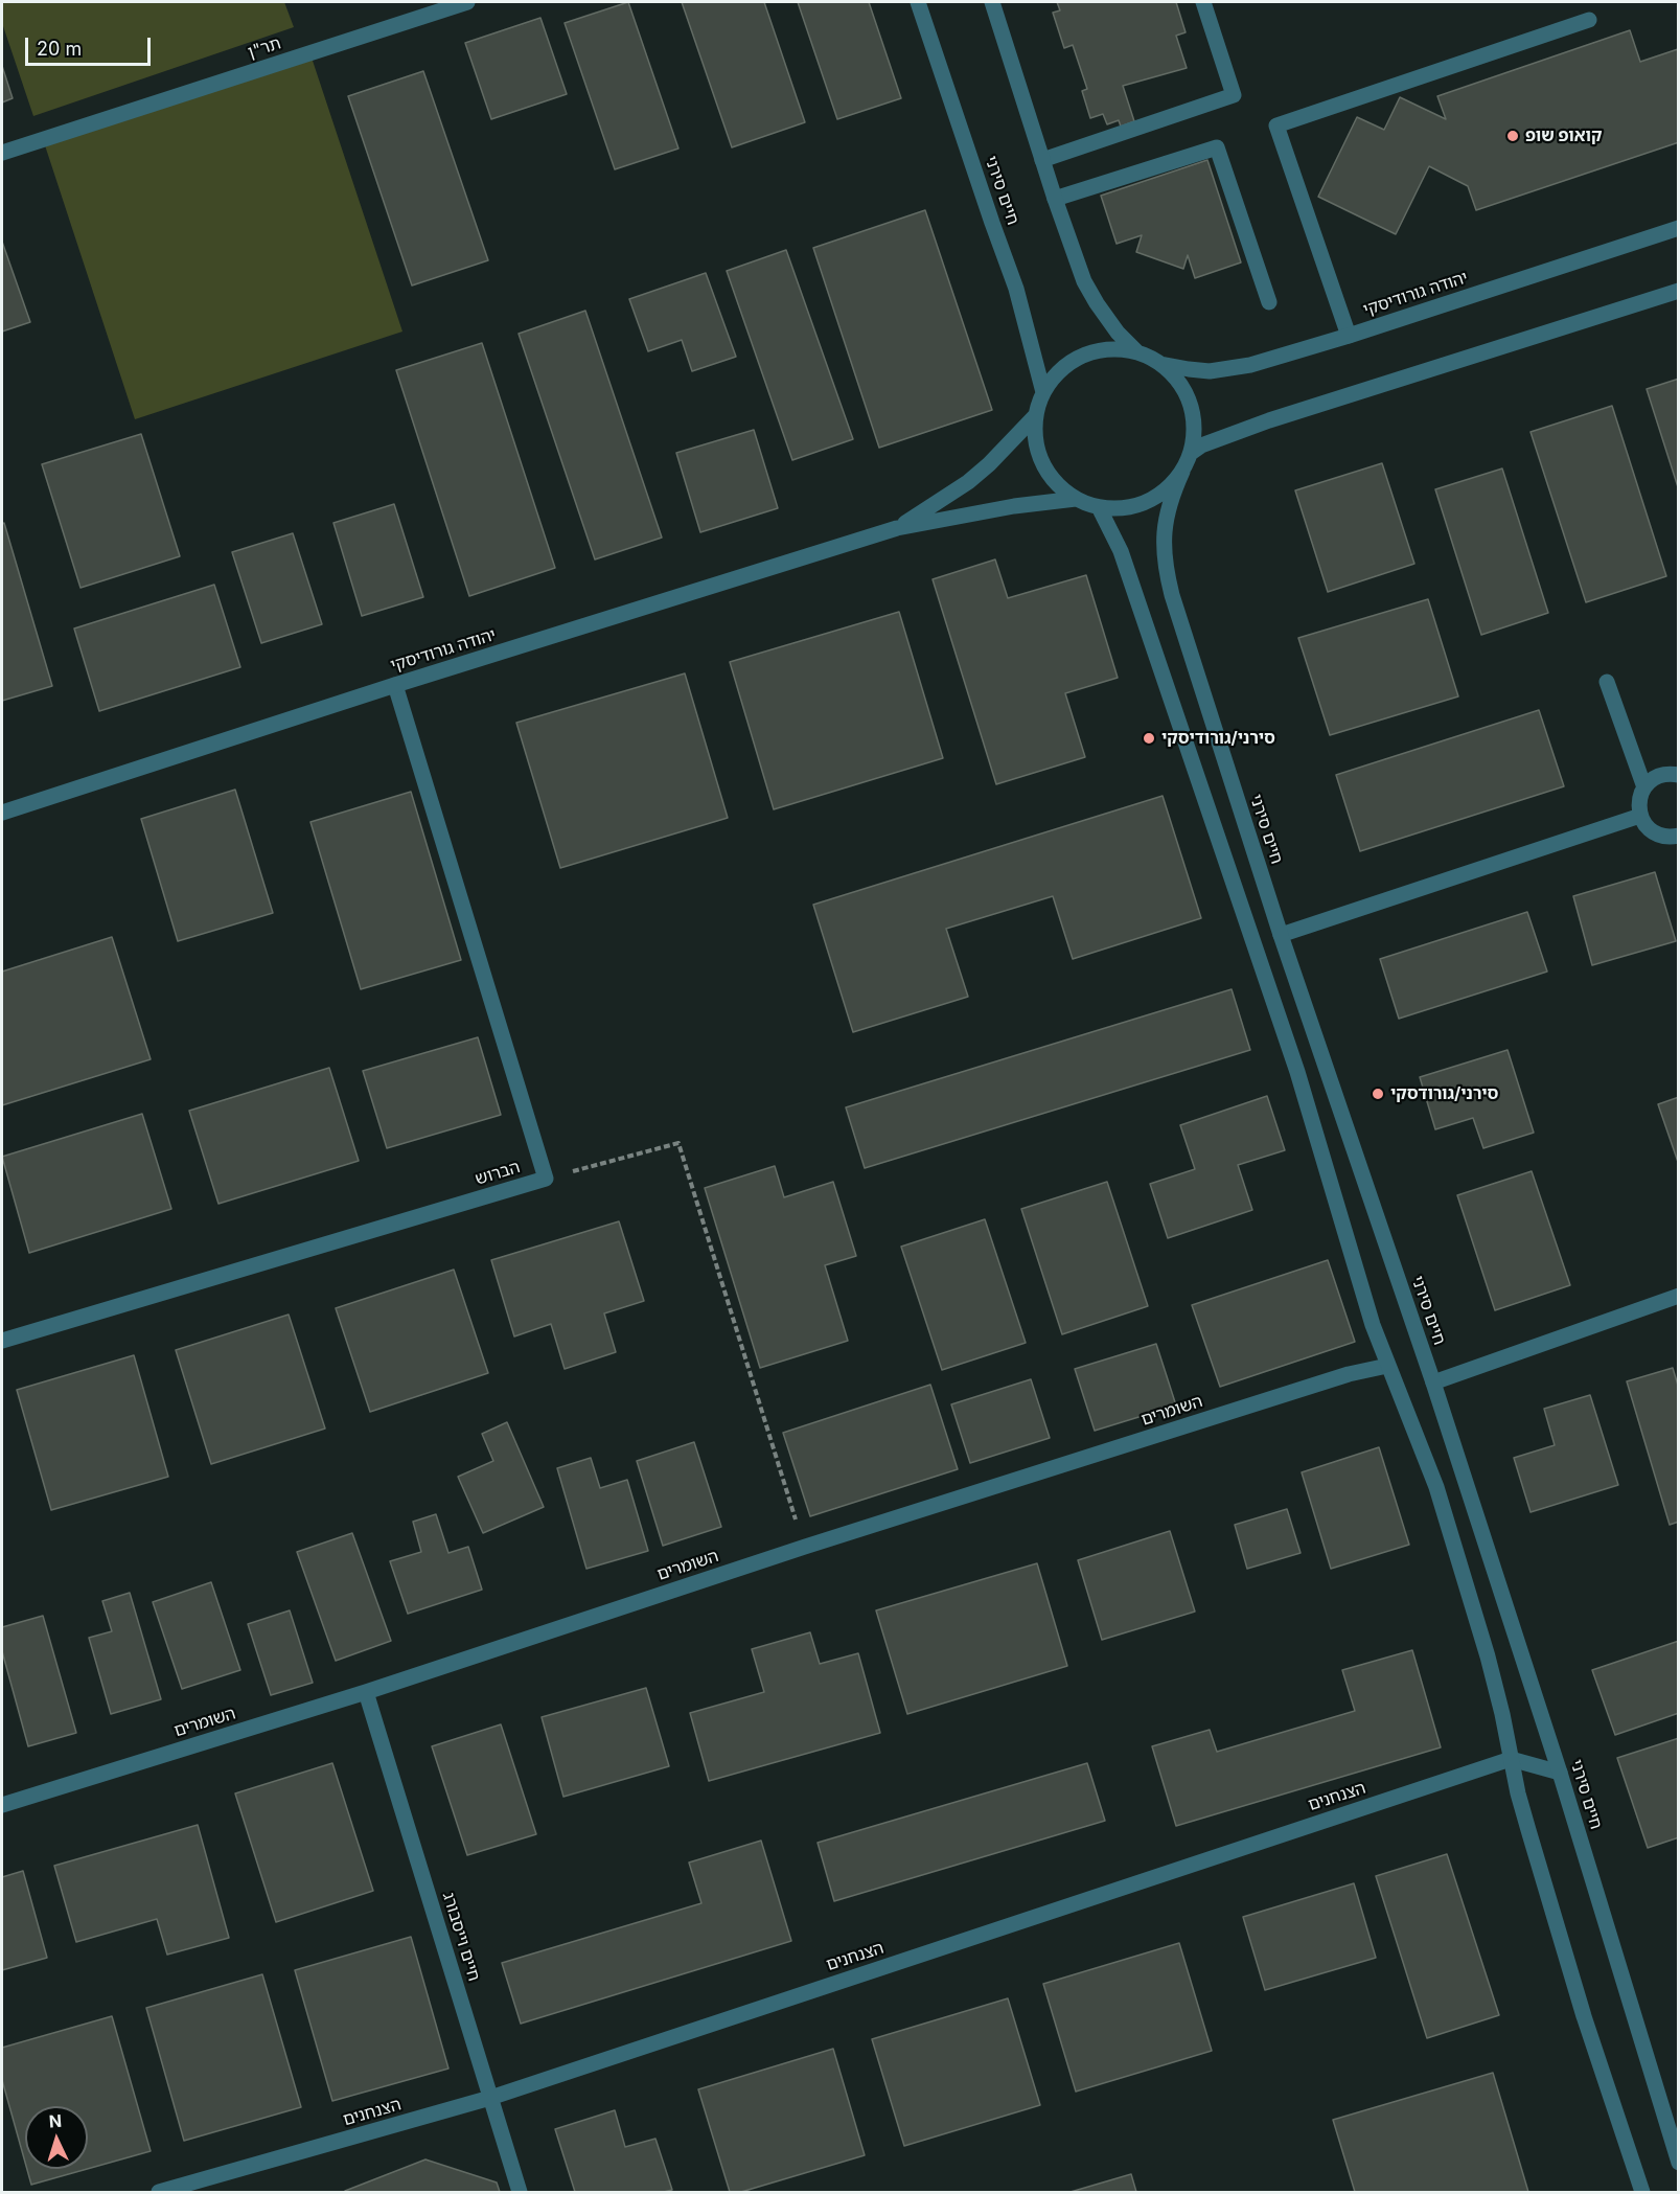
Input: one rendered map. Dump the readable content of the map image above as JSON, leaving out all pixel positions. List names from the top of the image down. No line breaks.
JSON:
{"streets":{"street":["תר\"ן","חיים סירני","יהודה גורודיסקי","הברוש","השומרים","הצנחנים","חיים וייסבורג"]},"crossings":[["חיים סירני","יהודה גורודיסקי"],["יהודה גורודיסקי","הברוש"],["השומרים","חיים וייסבורג"],["הצנחנים","חיים וייסבורג"]],"places":["קואופ שופ","סירני/גורודיסקי","סירני/גורודסקי"],"scale_bar":"20 m","north":"top"}
